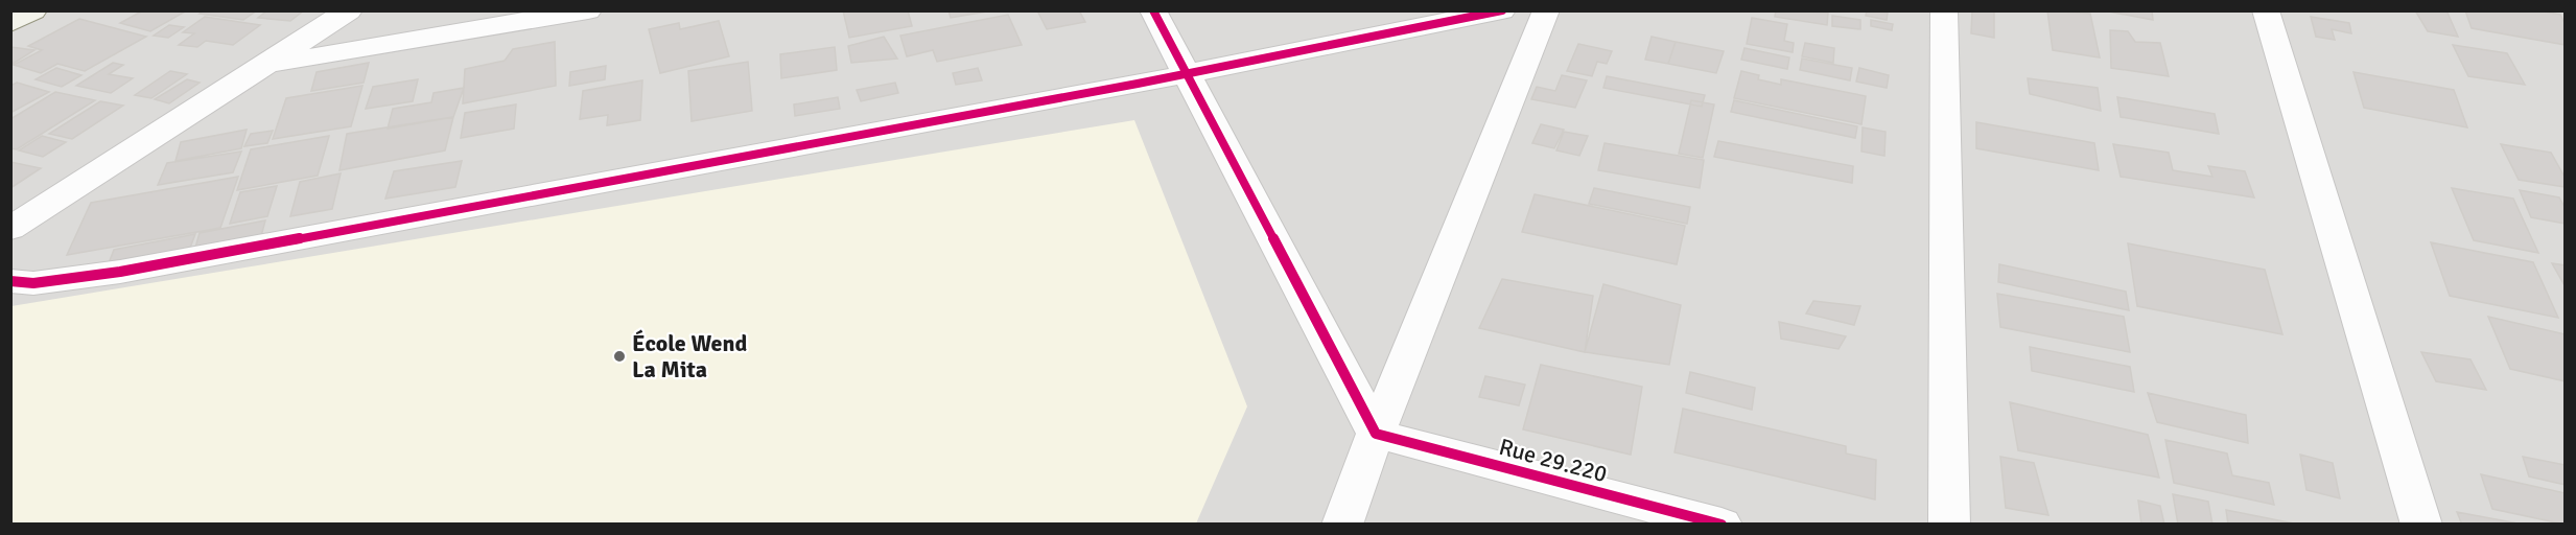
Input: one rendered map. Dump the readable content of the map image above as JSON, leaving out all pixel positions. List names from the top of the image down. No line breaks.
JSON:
{"streets":{"street":["Rue 29.220"]},"places":["École Wend La Mita"]}
